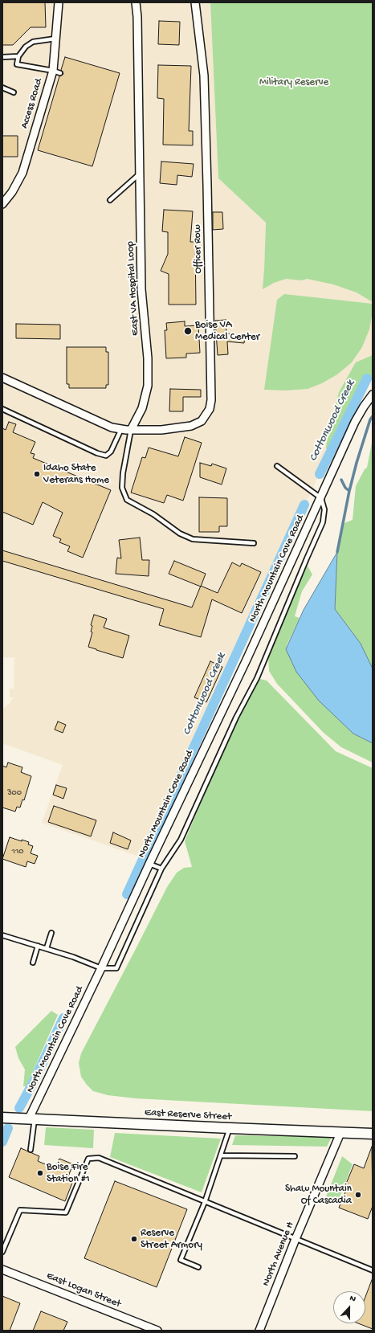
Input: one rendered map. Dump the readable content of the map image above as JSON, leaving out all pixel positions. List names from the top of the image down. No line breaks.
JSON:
{"streets":{"street":["Access Road","Officer Row","East VA Hospital Loop","North Mountain Cove Road","East Reserve Street","North Avenue H","East Logan Street"]},"crossings":[["Officer Row","East VA Hospital Loop"],["North Mountain Cove Road","East Reserve Street"],["East Reserve Street","North Avenue H"]],"water":["Cottonwood Creek"],"parks":["Military Reserve"],"places":["Boise VA Medical Center","Idaho State Veterans Home","Boise Fire Station #1","Shaw Mountain Of Cascadia","Reserve Street Armory"],"house_numbers":["300","110"],"north":"top"}
